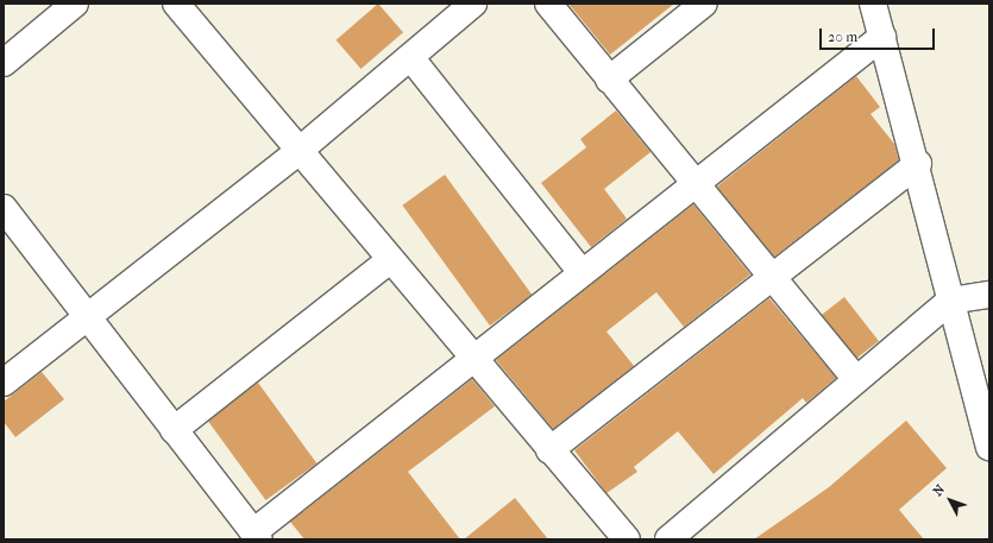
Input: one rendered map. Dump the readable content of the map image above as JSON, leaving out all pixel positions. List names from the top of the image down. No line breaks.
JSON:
{"scale_bar":"20 m","north":"top left"}
